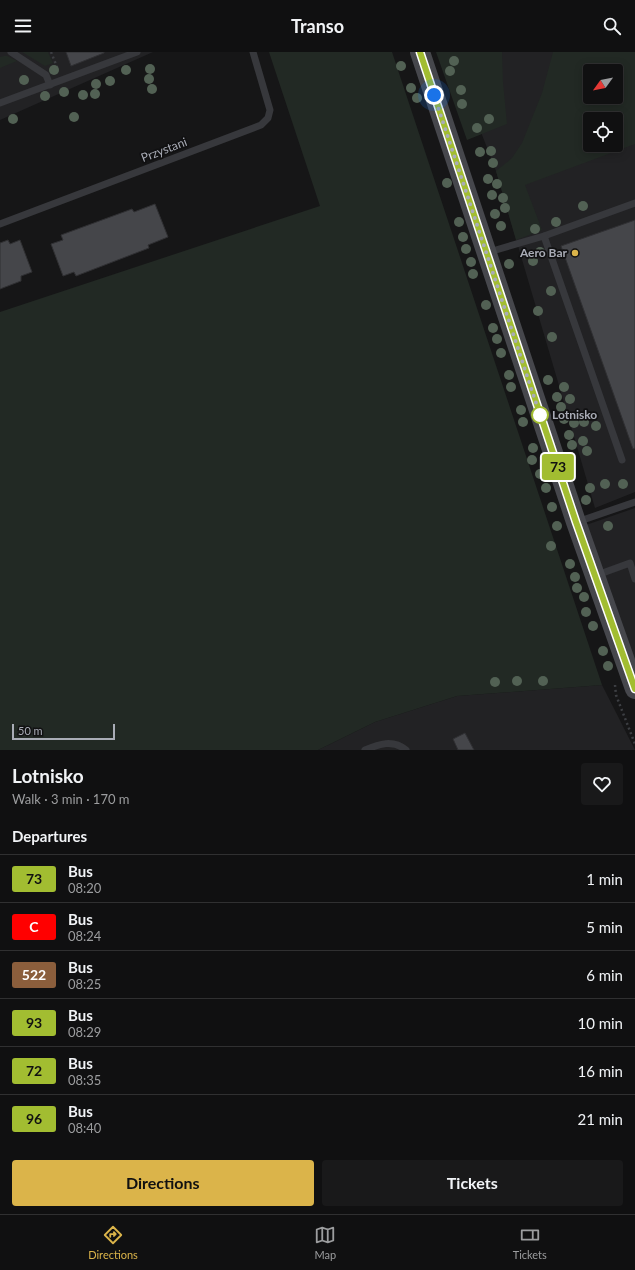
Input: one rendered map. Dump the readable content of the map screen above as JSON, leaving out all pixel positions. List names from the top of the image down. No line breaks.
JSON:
{"streets":{"lane":["Przystani"]},"places":["Aero Bar","Lotnisko"],"lines":["bus line 73"],"scale_bar":"50 m","north":"bottom left","page":{"header":"Transo","on_map":"73","scale":"50 m","heading":[["Lotnisko","Walk · 3 min · 170 m"],"Departures"],"list":[{"mark":"73","name":"Bus","note":"08:20","value":"1 min"},{"mark":"C","name":"Bus","note":"08:24","value":"5 min"},{"mark":"522","name":"Bus","note":"08:25","value":"6 min"},{"mark":"93","name":"Bus","note":"08:29","value":"10 min"},{"mark":"72","name":"Bus","note":"08:35","value":"16 min"},{"mark":"96","name":"Bus","note":"08:40","value":"21 min"}],"buttons":["Directions","Tickets"],"tabs":["Directions","Map","Tickets"]}}
